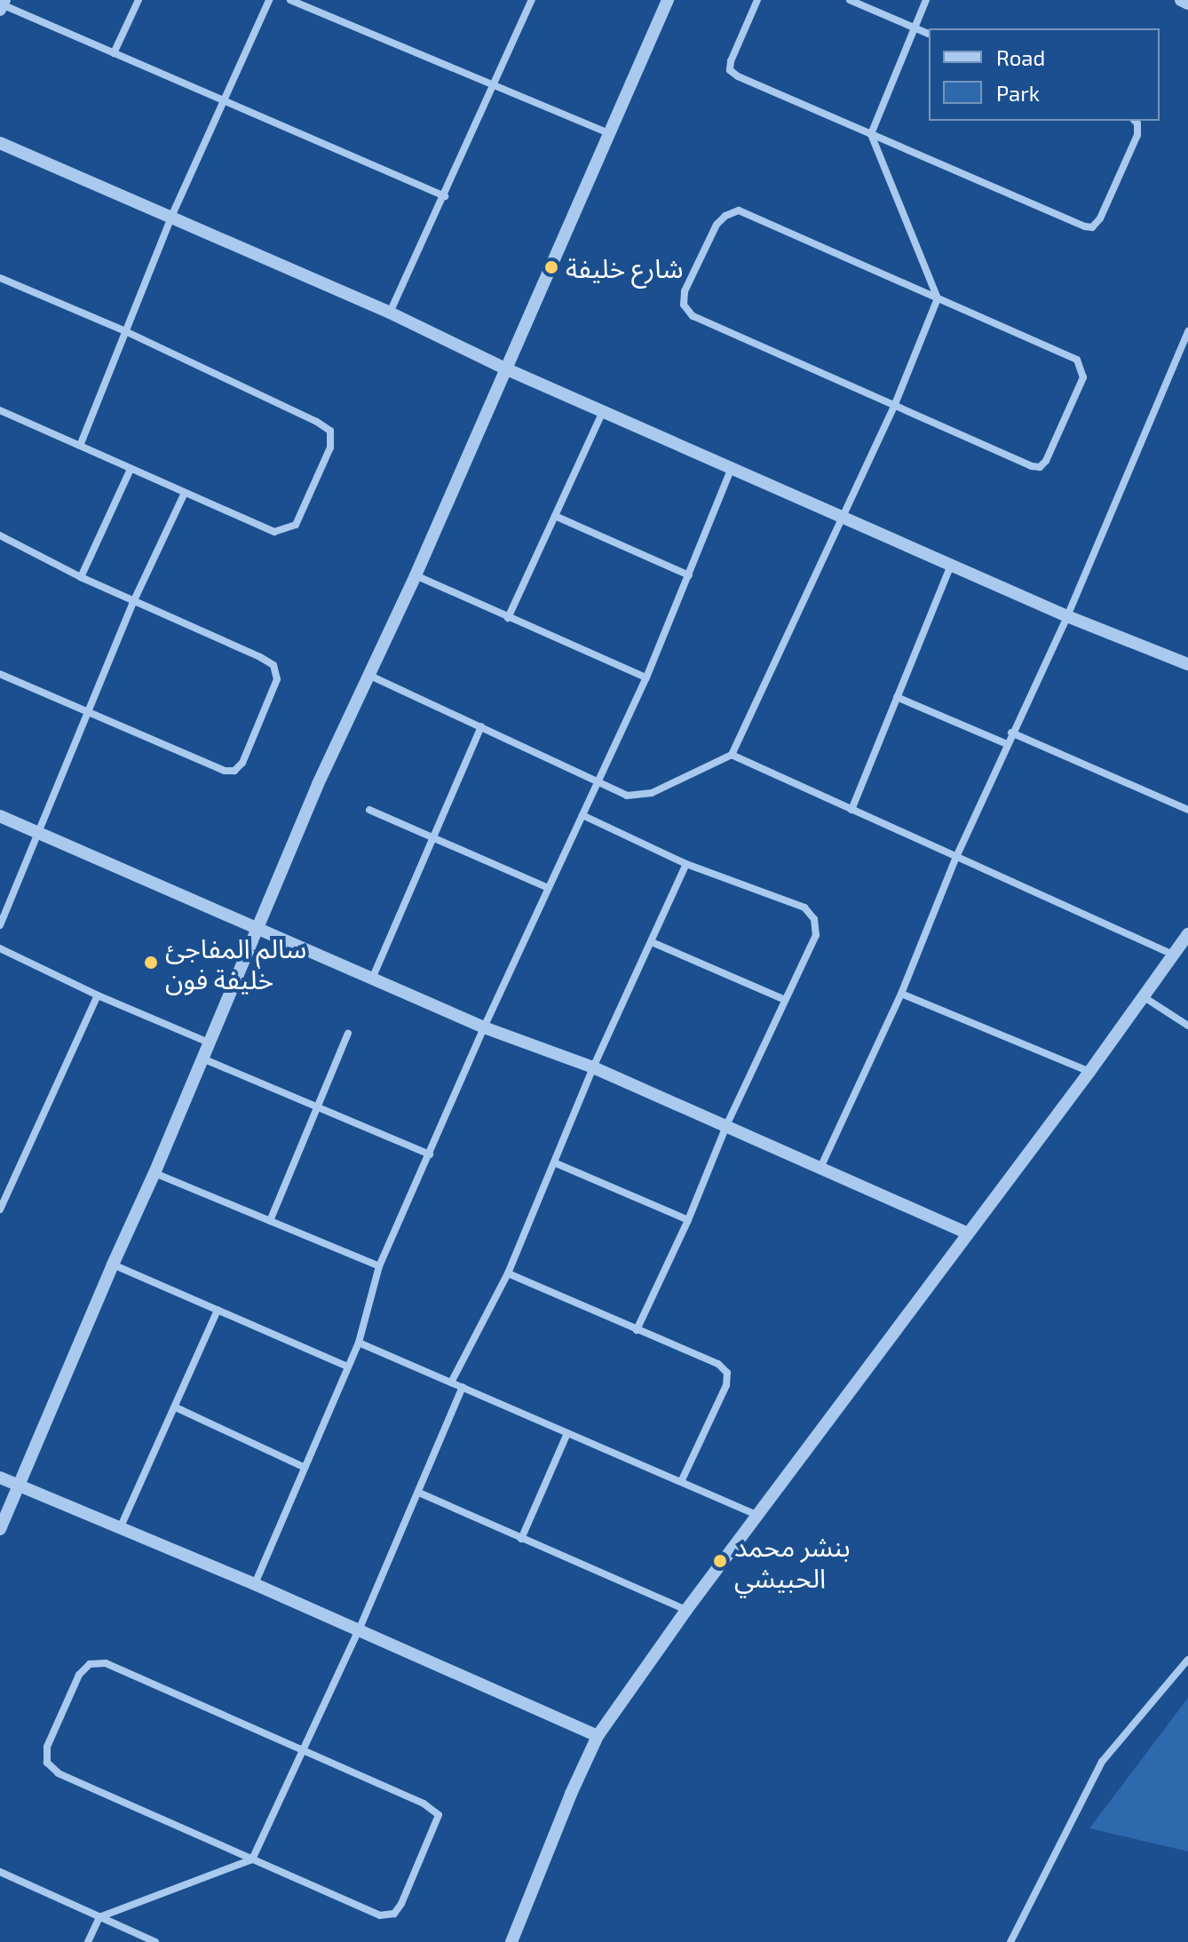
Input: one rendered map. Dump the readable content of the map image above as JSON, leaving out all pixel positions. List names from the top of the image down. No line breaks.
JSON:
{"places":["شارع خليفة","سالم المفاجئ خليفة فون","بنشر محمد الحبيشي"],"legend":["Road","Park"]}
